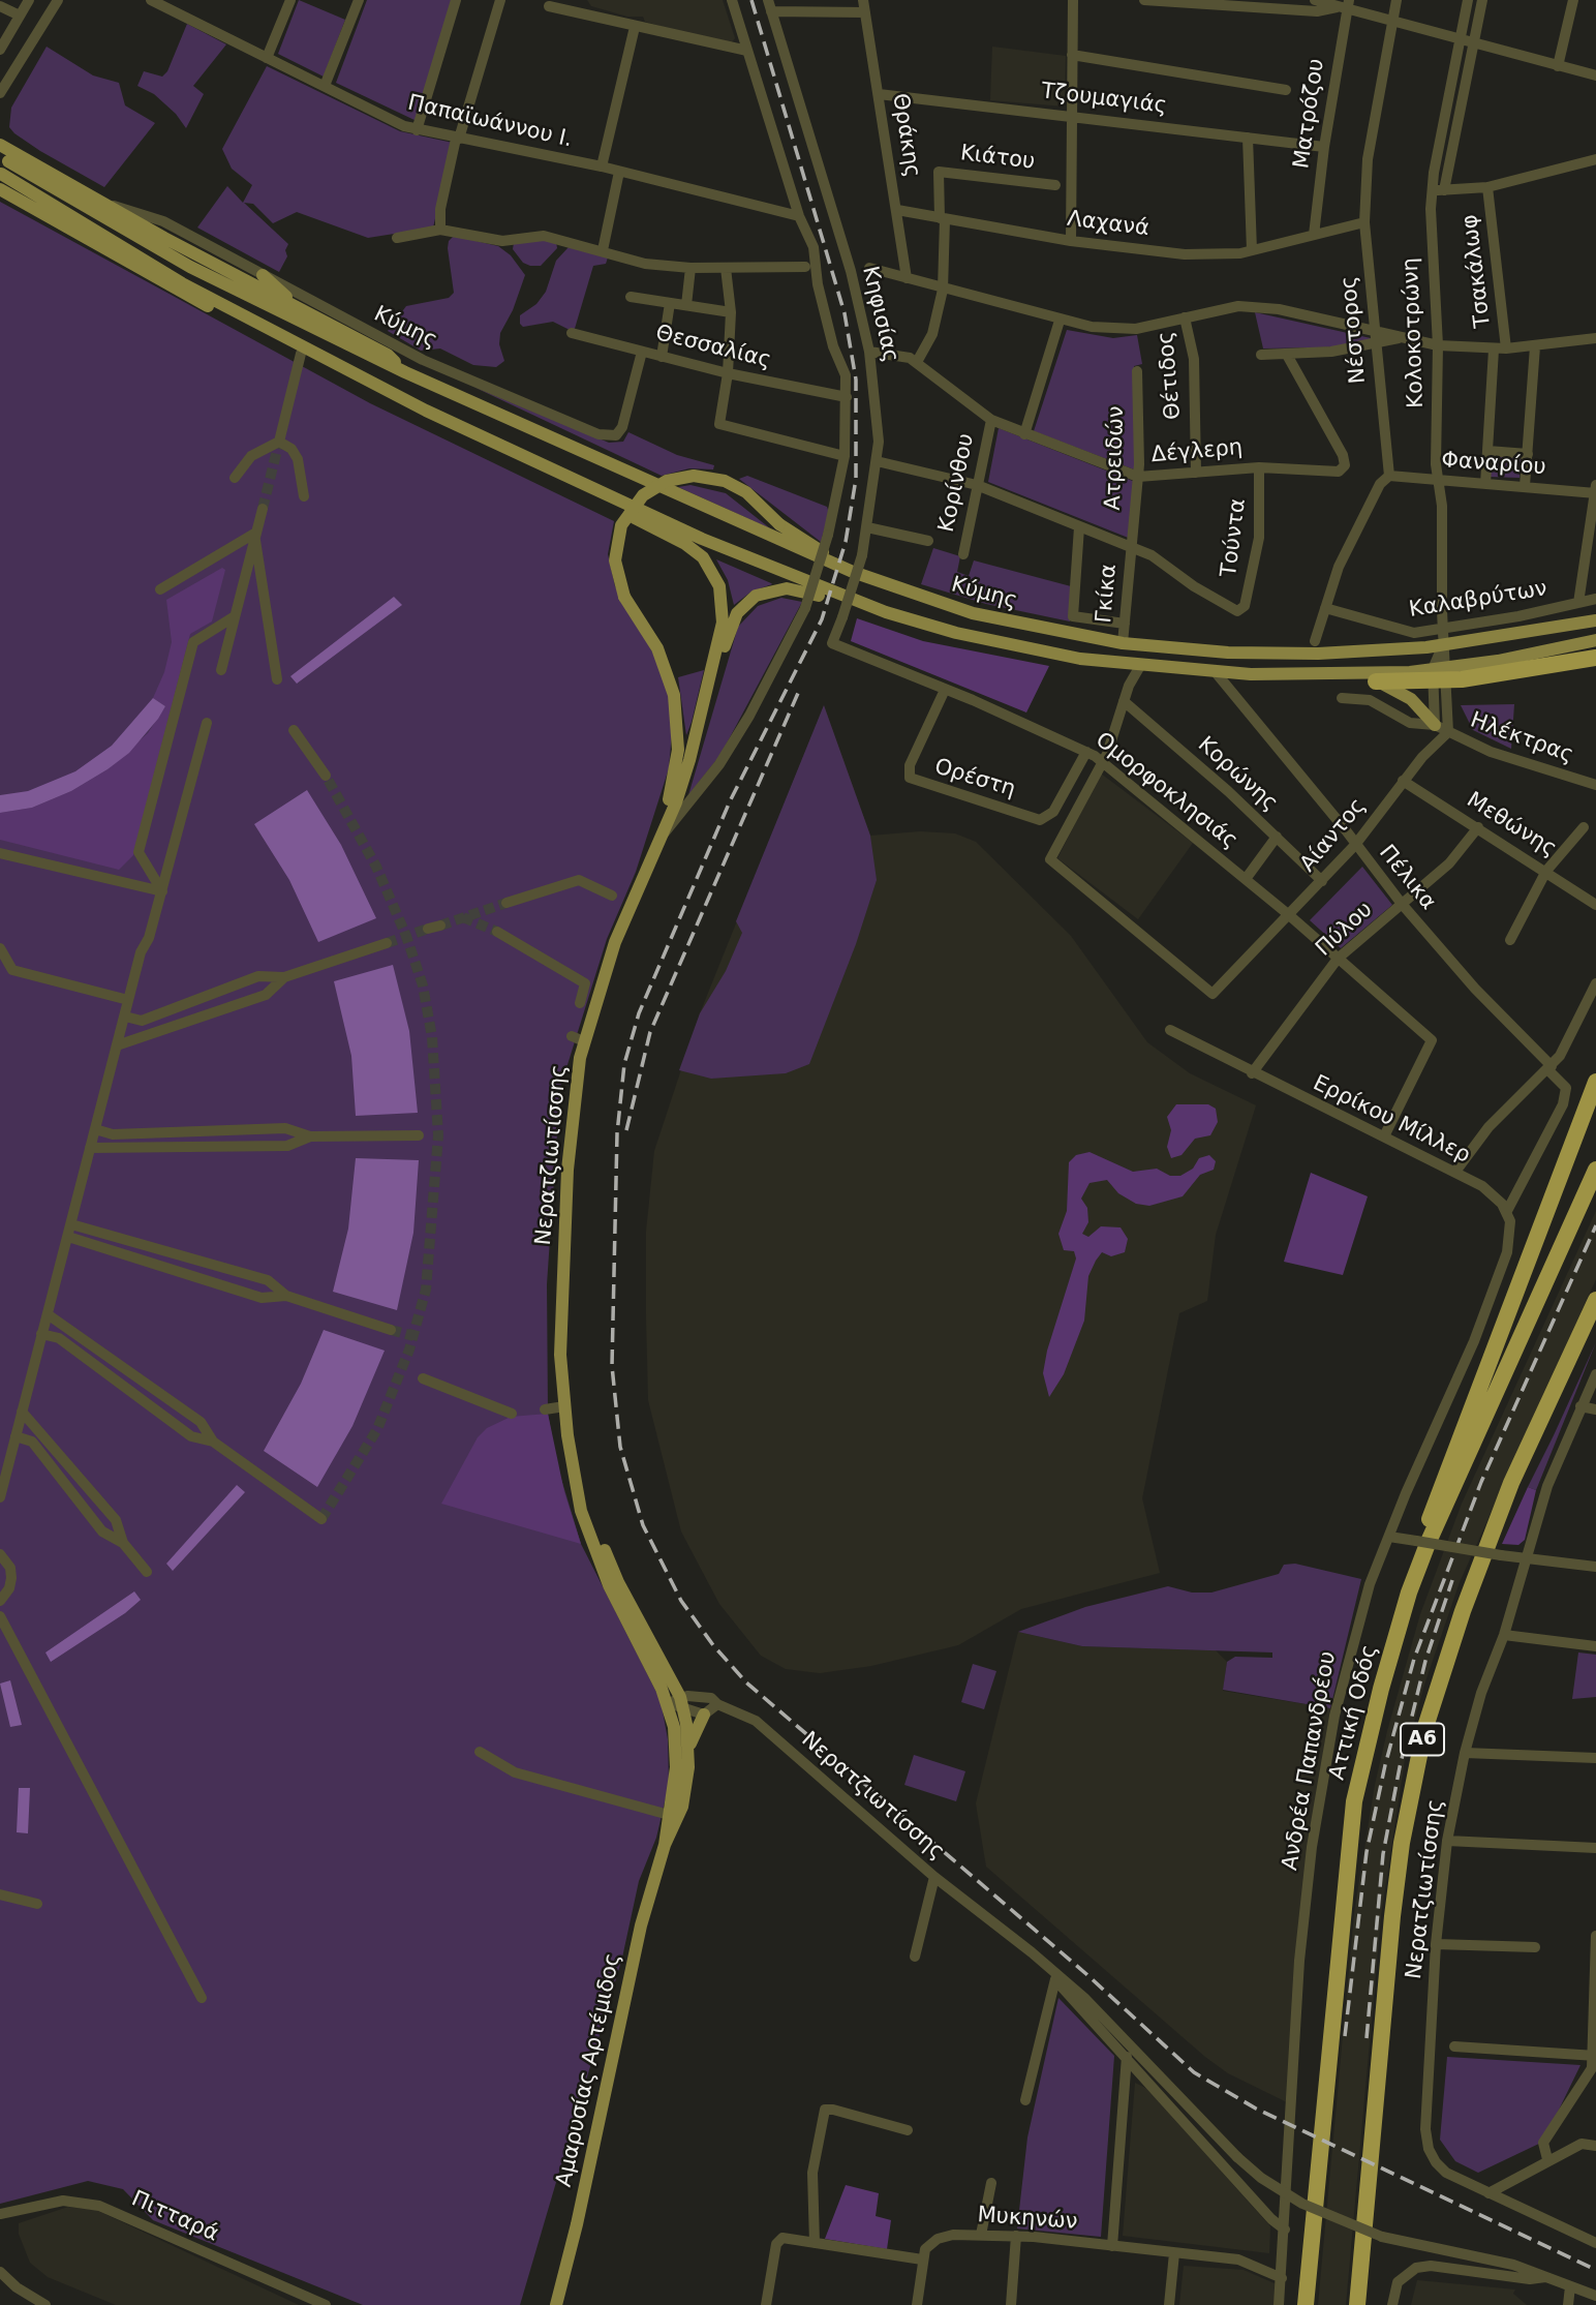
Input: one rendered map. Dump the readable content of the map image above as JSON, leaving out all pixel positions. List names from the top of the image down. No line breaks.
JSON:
{"streets":{"highway":["Αττική Οδός","Α6"],"main road":["Κύμης","Νερατζιωτίσσης","Αμαρυσίας Αρτέμιδος"],"street":["Τζουμαγιάς","Ματρόζου","Παπαϊωάννου Ι.","Θράκης","Κιάτου","Λαχανά","Τσακάλωφ","Κηφισίας","Νέστορος","Κολοκοτρώνη","Θεσσαλίας","Θέτιδος","Δέγλερη","Ατρειδών","Φαναρίου","Κορίνθου","Τούντα","Γκίκα","Καλαβρύτων","Ηλέκτρας","Κορώνης","Ορέστη","Ομορφοκλησιάς","Μεθώνης","Αίαντος","Πέλικα","Πύλου","Ερρίκου Μίλλερ","Ανδρέα Παπανδρέου","Πιτταρά","Μυκηνών"]},"crossings":[["Τζουμαγιάς","Ματρόζου"],["Τζουμαγιάς","Θράκης"],["Ματρόζου","Λαχανά"],["Θράκης","Λαχανά"],["Κιάτου","Λαχανά"],["Κιάτου","Δέγλερη"],["Λαχανά","Νέστορος"],["Τσακάλωφ","Φαναρίου"],["Κηφισίας","Δέγλερη"],["Κηφισίας","Ομορφοκλησιάς"],["Κύμης","Κολοκοτρώνη"],["Κύμης","Θεσσαλίας"],["Κύμης","Γκίκα"],["Κύμης","Πέλικα"],["Νέστορος","Φαναρίου"],["Κολοκοτρώνη","Φαναρίου"],["Κολοκοτρώνη","Καλαβρύτων"],["Θέτιδος","Δέγλερη"],["Δέγλερη","Ατρειδών"],["Δέγλερη","Κορίνθου"],["Δέγλερη","Τούντα"],["Ατρειδών","Τούντα"],["Ατρειδών","Γκίκα"],["Τούντα","Γκίκα"],["Ηλέκτρας","Αίαντος"],["Κορώνης","Αίαντος"],["Ορέστη","Ομορφοκλησιάς"],["Ομορφοκλησιάς","Αίαντος"],["Ομορφοκλησιάς","Πύλου"],["Ομορφοκλησιάς","Ερρίκου Μίλλερ"],["Μεθώνης","Αίαντος"],["Μεθώνης","Πύλου"],["Αίαντος","Πέλικα"],["Πέλικα","Πύλου"],["Πέλικα","Ερρίκου Μίλλερ"],["Πέλικα","Ανδρέα Παπανδρέου"],["Πύλου","Ερρίκου Μίλλερ"],["Ερρίκου Μίλλερ","Ανδρέα Παπανδρέου"],["Νερατζιωτίσσης","Ανδρέα Παπανδρέου"],["Νερατζιωτίσσης","Αμαρυσίας Αρτέμιδος"],["Ανδρέα Παπανδρέου","Μυκηνών"]]}
